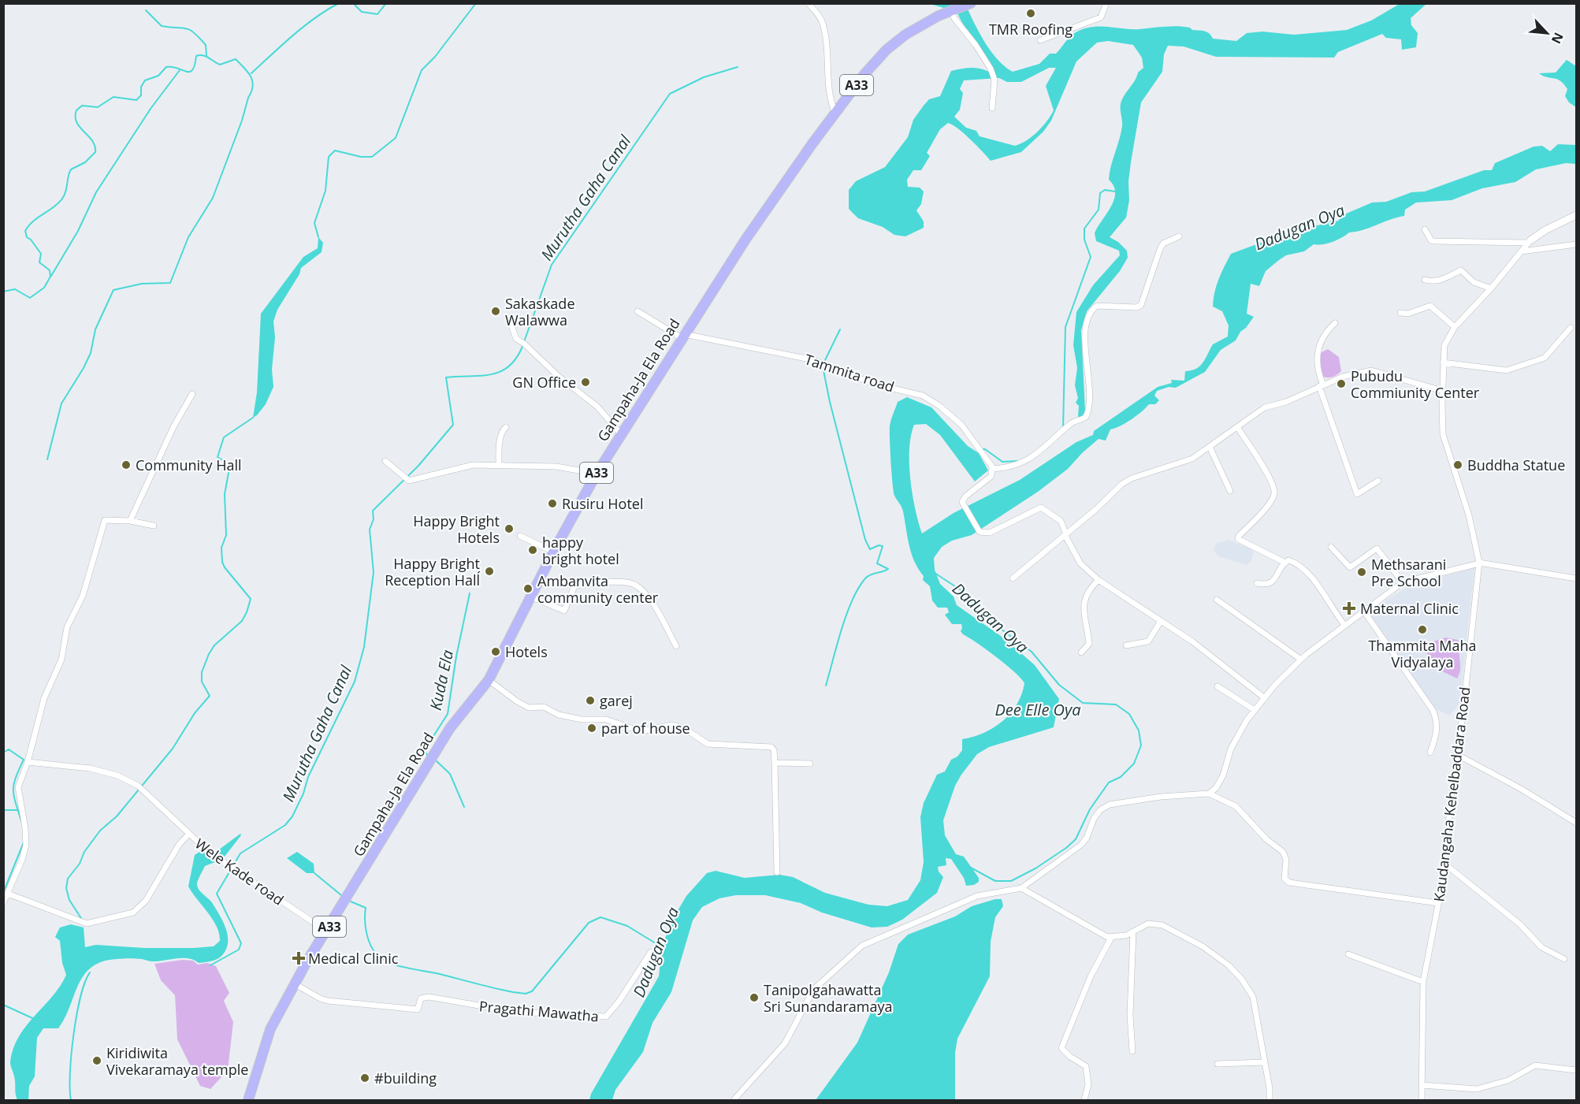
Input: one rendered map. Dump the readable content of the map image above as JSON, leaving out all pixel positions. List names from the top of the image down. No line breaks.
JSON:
{"streets":{"highway":["A33","Gampaha-Ja Ela Road"],"street":["Tammita road","Kaudangaha Kehelbaddara Road","Wele Kade road","Pragathi Mawatha"]},"crossings":[["Tammita road","Gampaha-Ja Ela Road"],["Gampaha-Ja Ela Road","Wele Kade road"],["Gampaha-Ja Ela Road","Pragathi Mawatha"]],"water":["Murutha Gaha Canal","Dadugan Oya","Kuda Ela","Dee Elle Oya"],"places":{"other":["TMR Roofing","Sakaskade Walawwa","GN Office","Pubudu Commiunity Center","Community Hall","Buddha Statue","Rusiru Hotel","Happy Bright Hotels","happy bright hotel","Happy Bright Reception Halĺ","Methsarani Pre School","Ambanvita community center","Thammita Maha Vidyalaya","Hotels","garej","part of house","Tanipolgahawatta Sri Sunandaramaya","Kiridiwita Vivekaramaya temple","#building"],"health":["Maternal Clinic","Medical Clinic"]},"north":"bottom right"}
